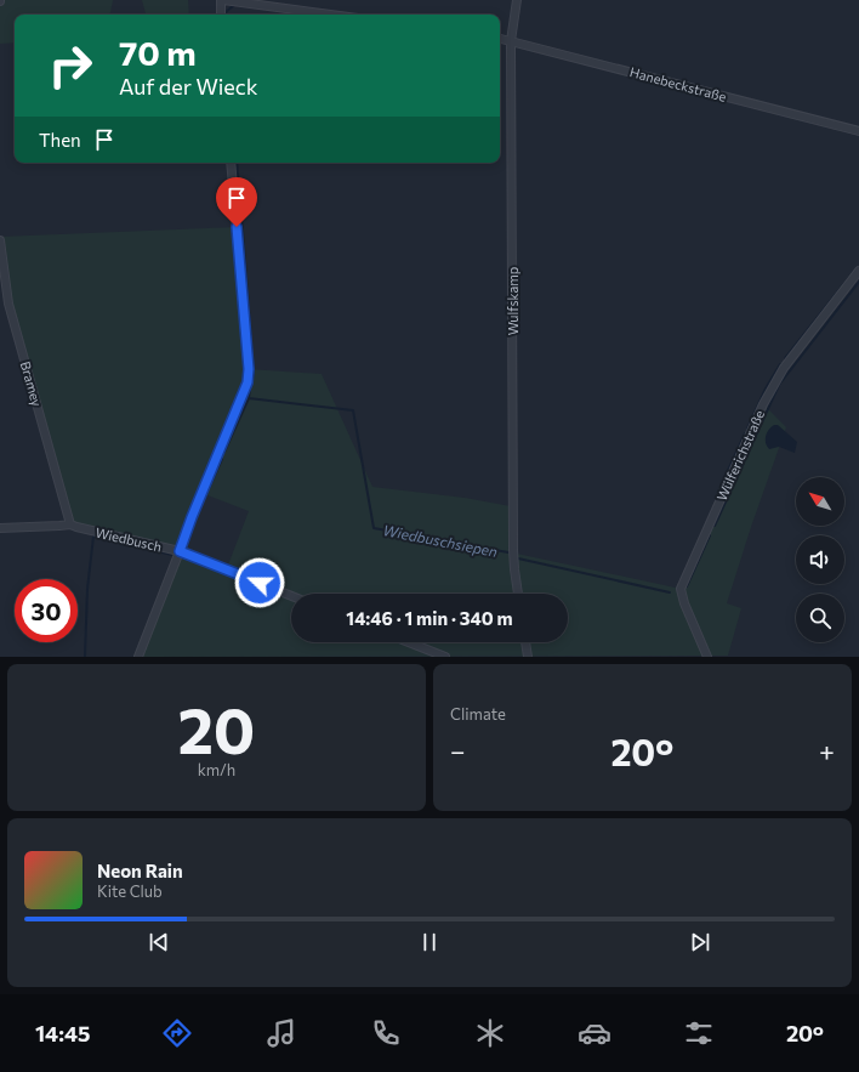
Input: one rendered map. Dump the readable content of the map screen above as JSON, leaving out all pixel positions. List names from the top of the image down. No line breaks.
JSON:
{"streets":{"street":["Hanebeckstraße","Wulfskamp","Bramey","Wülferichstraße","Wiedbusch"]},"crossings":[["Hanebeckstraße","Wulfskamp"],["Bramey","Wiedbusch"]],"water":["Wiedbuschsiepen"],"north":"top left","page":{"turn":["70 m","Auf der Wieck"],"then":"Then","limit":"30","trip":"14:46 · 1 min · 340 m","tile":[["20","km/h"],"Climate"],"heat":["−","20°","+"],"song":["Neon Rain","Kite Club"],"tabs":["14:45","20°"]}}
